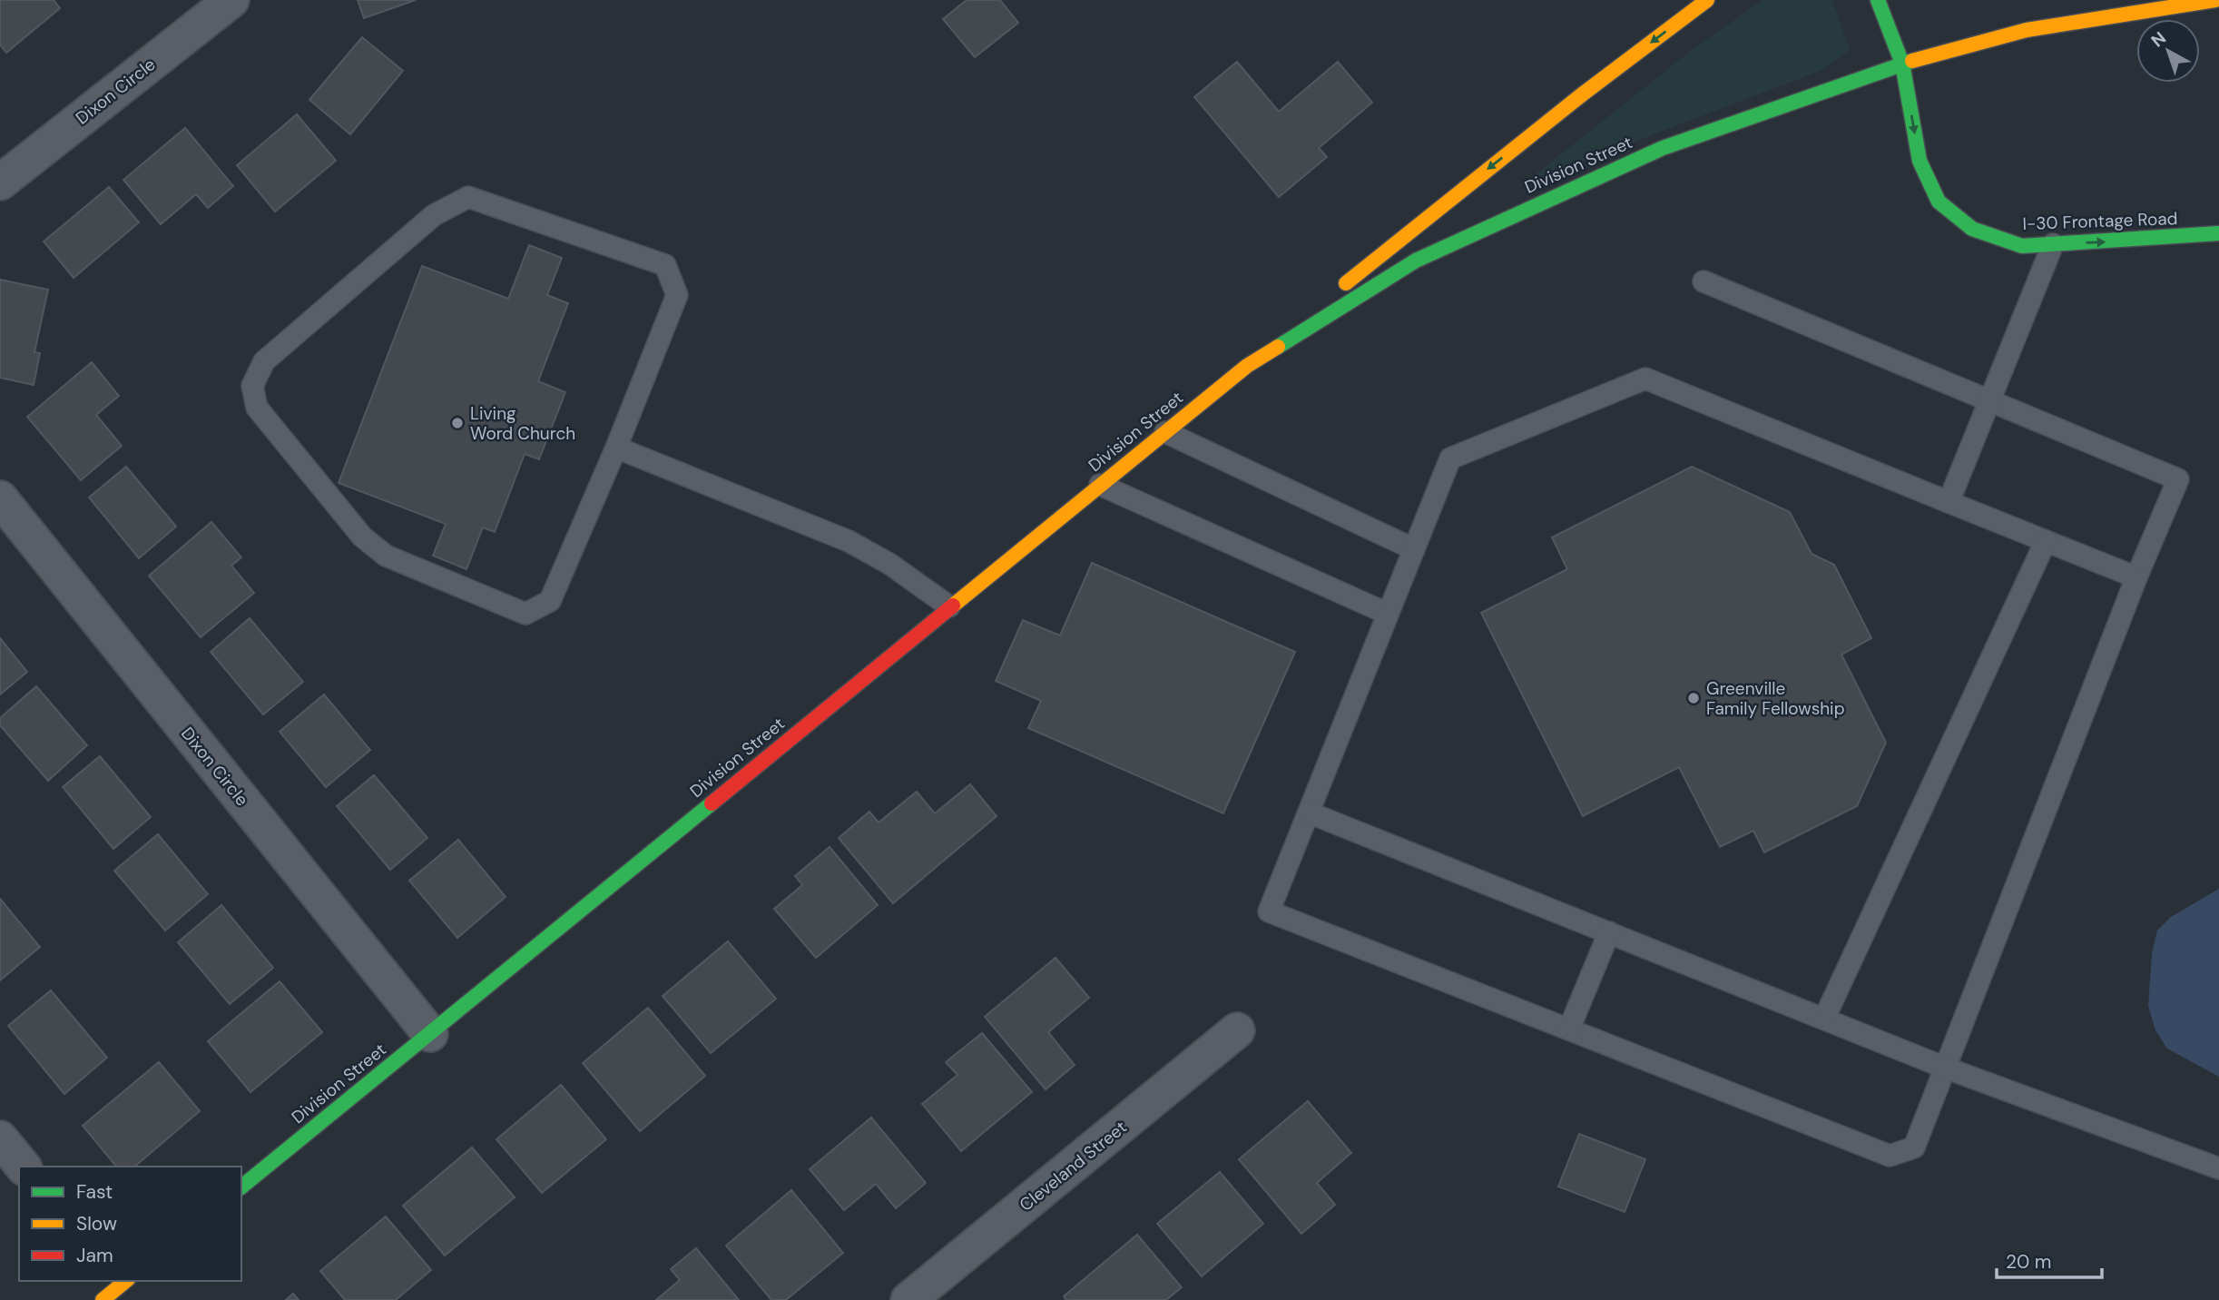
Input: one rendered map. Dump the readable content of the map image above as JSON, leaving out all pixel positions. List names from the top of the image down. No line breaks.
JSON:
{"streets":{"street":["Dixon Circle","Division Street","I-30 Frontage Road","Cleveland Street"]},"crossings":[["Dixon Circle","Division Street"],["Division Street","I-30 Frontage Road"]],"one_way":["I-30 Frontage Road"],"places":["Living Word Church","Greenville Family Fellowship"],"legend":["Fast","Slow","Jam"],"scale_bar":"20 m","north":"top left"}
